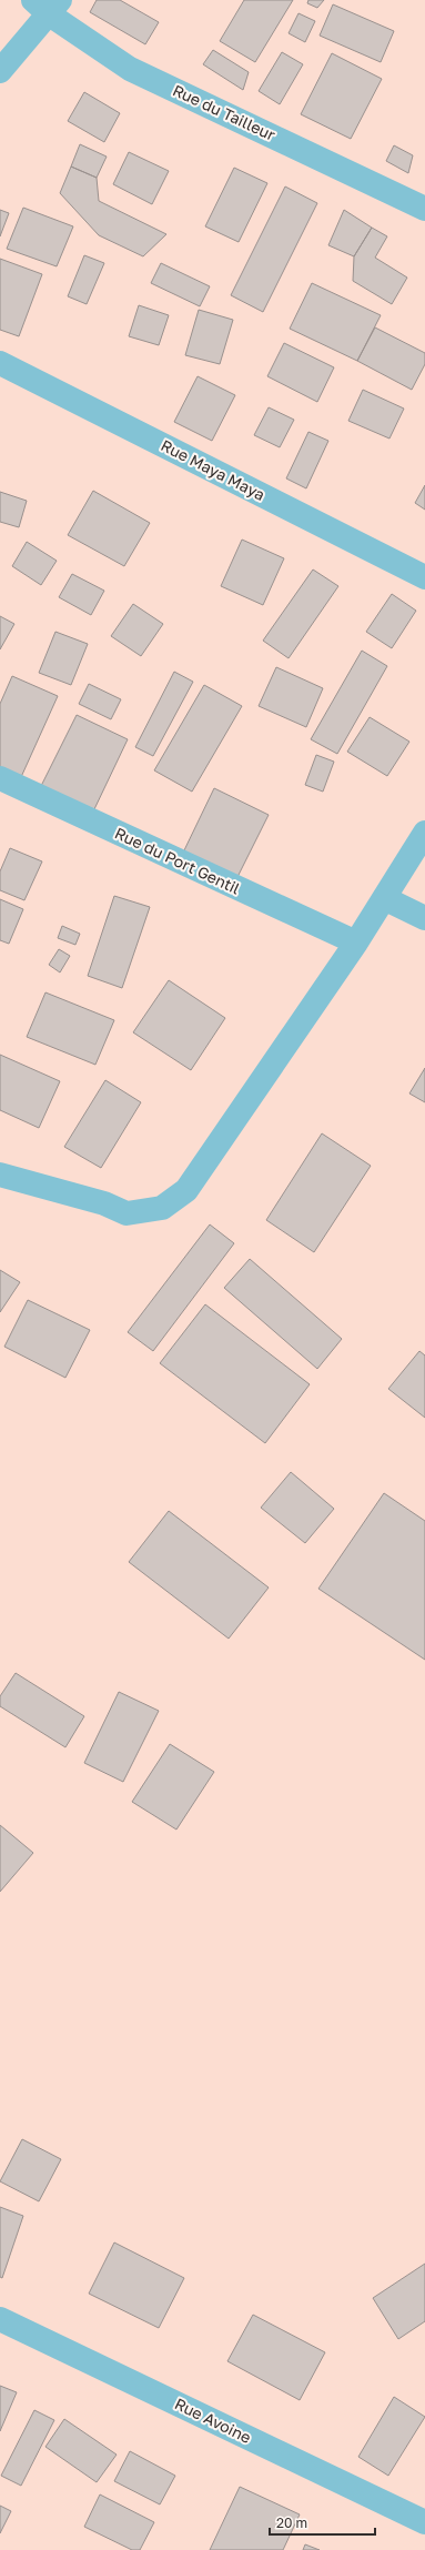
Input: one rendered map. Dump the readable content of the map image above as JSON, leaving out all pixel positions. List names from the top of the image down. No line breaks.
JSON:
{"streets":{"street":["Rue du Tailleur","Rue Maya Maya","Rue du Port Gentil","Rue Avoine"]},"scale_bar":"20 m"}
